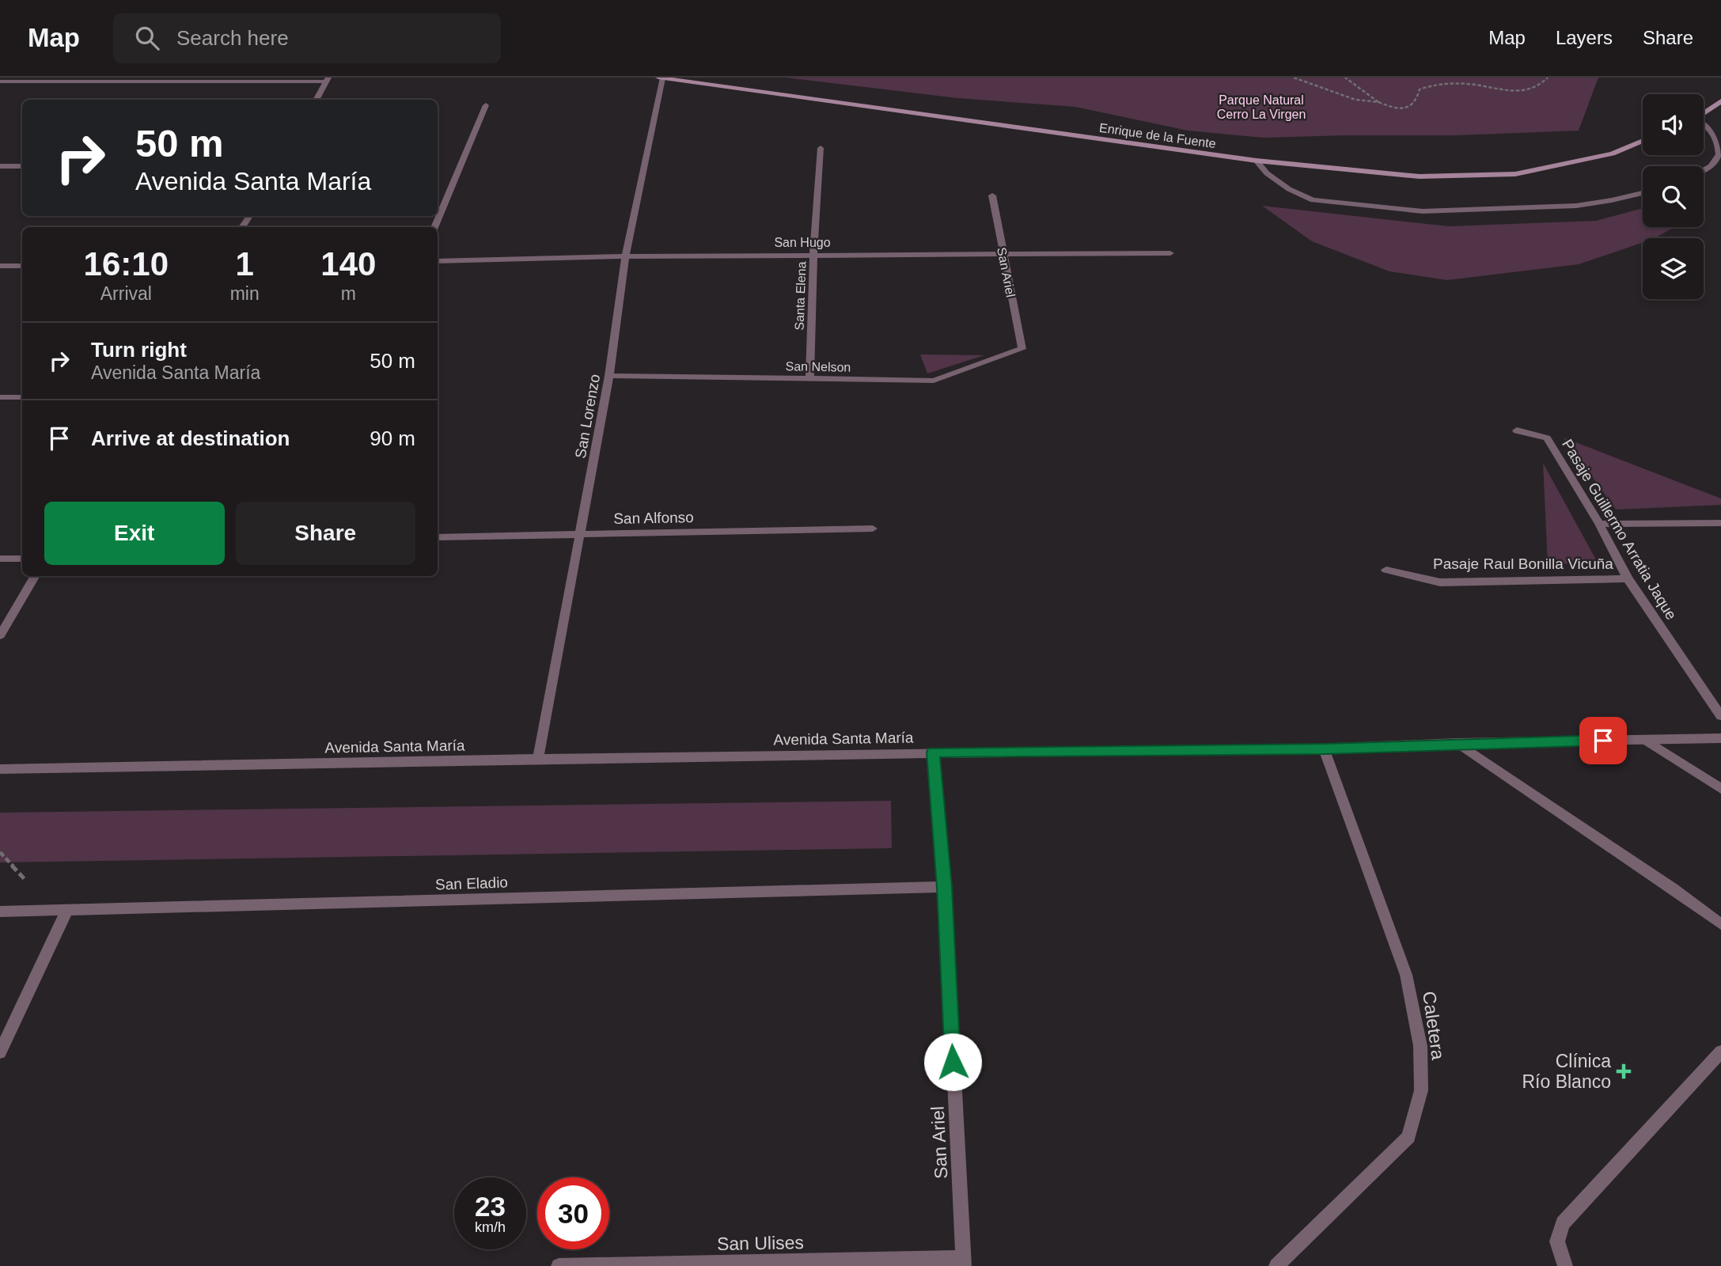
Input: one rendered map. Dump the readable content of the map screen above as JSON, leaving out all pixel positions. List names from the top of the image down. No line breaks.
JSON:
{"streets":{"main road":["Enrique de la Fuente"],"street":["San Hugo","San Ariel","Santa Elena","San Nelson","San Lorenzo","San Alfonso","Pasaje Guillermo Arratia Jaque","Pasaje Raul Bonilla Vicuña","Avenida Santa María","San Eladio","Caletera","San Ulises"]},"crossings":[["Enrique de la Fuente","San Lorenzo"],["San Hugo","San Ariel"],["San Hugo","Santa Elena"],["San Hugo","San Lorenzo"],["San Ariel","San Nelson"],["San Ariel","Avenida Santa María"],["San Ariel","San Eladio"],["San Ariel","San Ulises"],["Santa Elena","San Nelson"],["San Nelson","San Lorenzo"],["San Lorenzo","San Alfonso"],["San Lorenzo","Avenida Santa María"],["Pasaje Guillermo Arratia Jaque","Pasaje Raul Bonilla Vicuña"],["Avenida Santa María","Caletera"]],"parks":["Parque Natural Cerro La Virgen"],"places":{"health":["Clínica Río Blanco"]},"page":{"header":"Map","search":"Search here","nav":["Map","Layers","Share"],"turn":["50 m","Avenida Santa María"],"eta":["16:10","Arrival","1","min","140","m"],"list":[{"name":"Turn right","note":"Avenida Santa María","value":"50 m"},{"name":"Arrive at destination","value":"90 m"}],"buttons":["Exit","Share"],"speed":"23 km/h","limit":"30"}}
